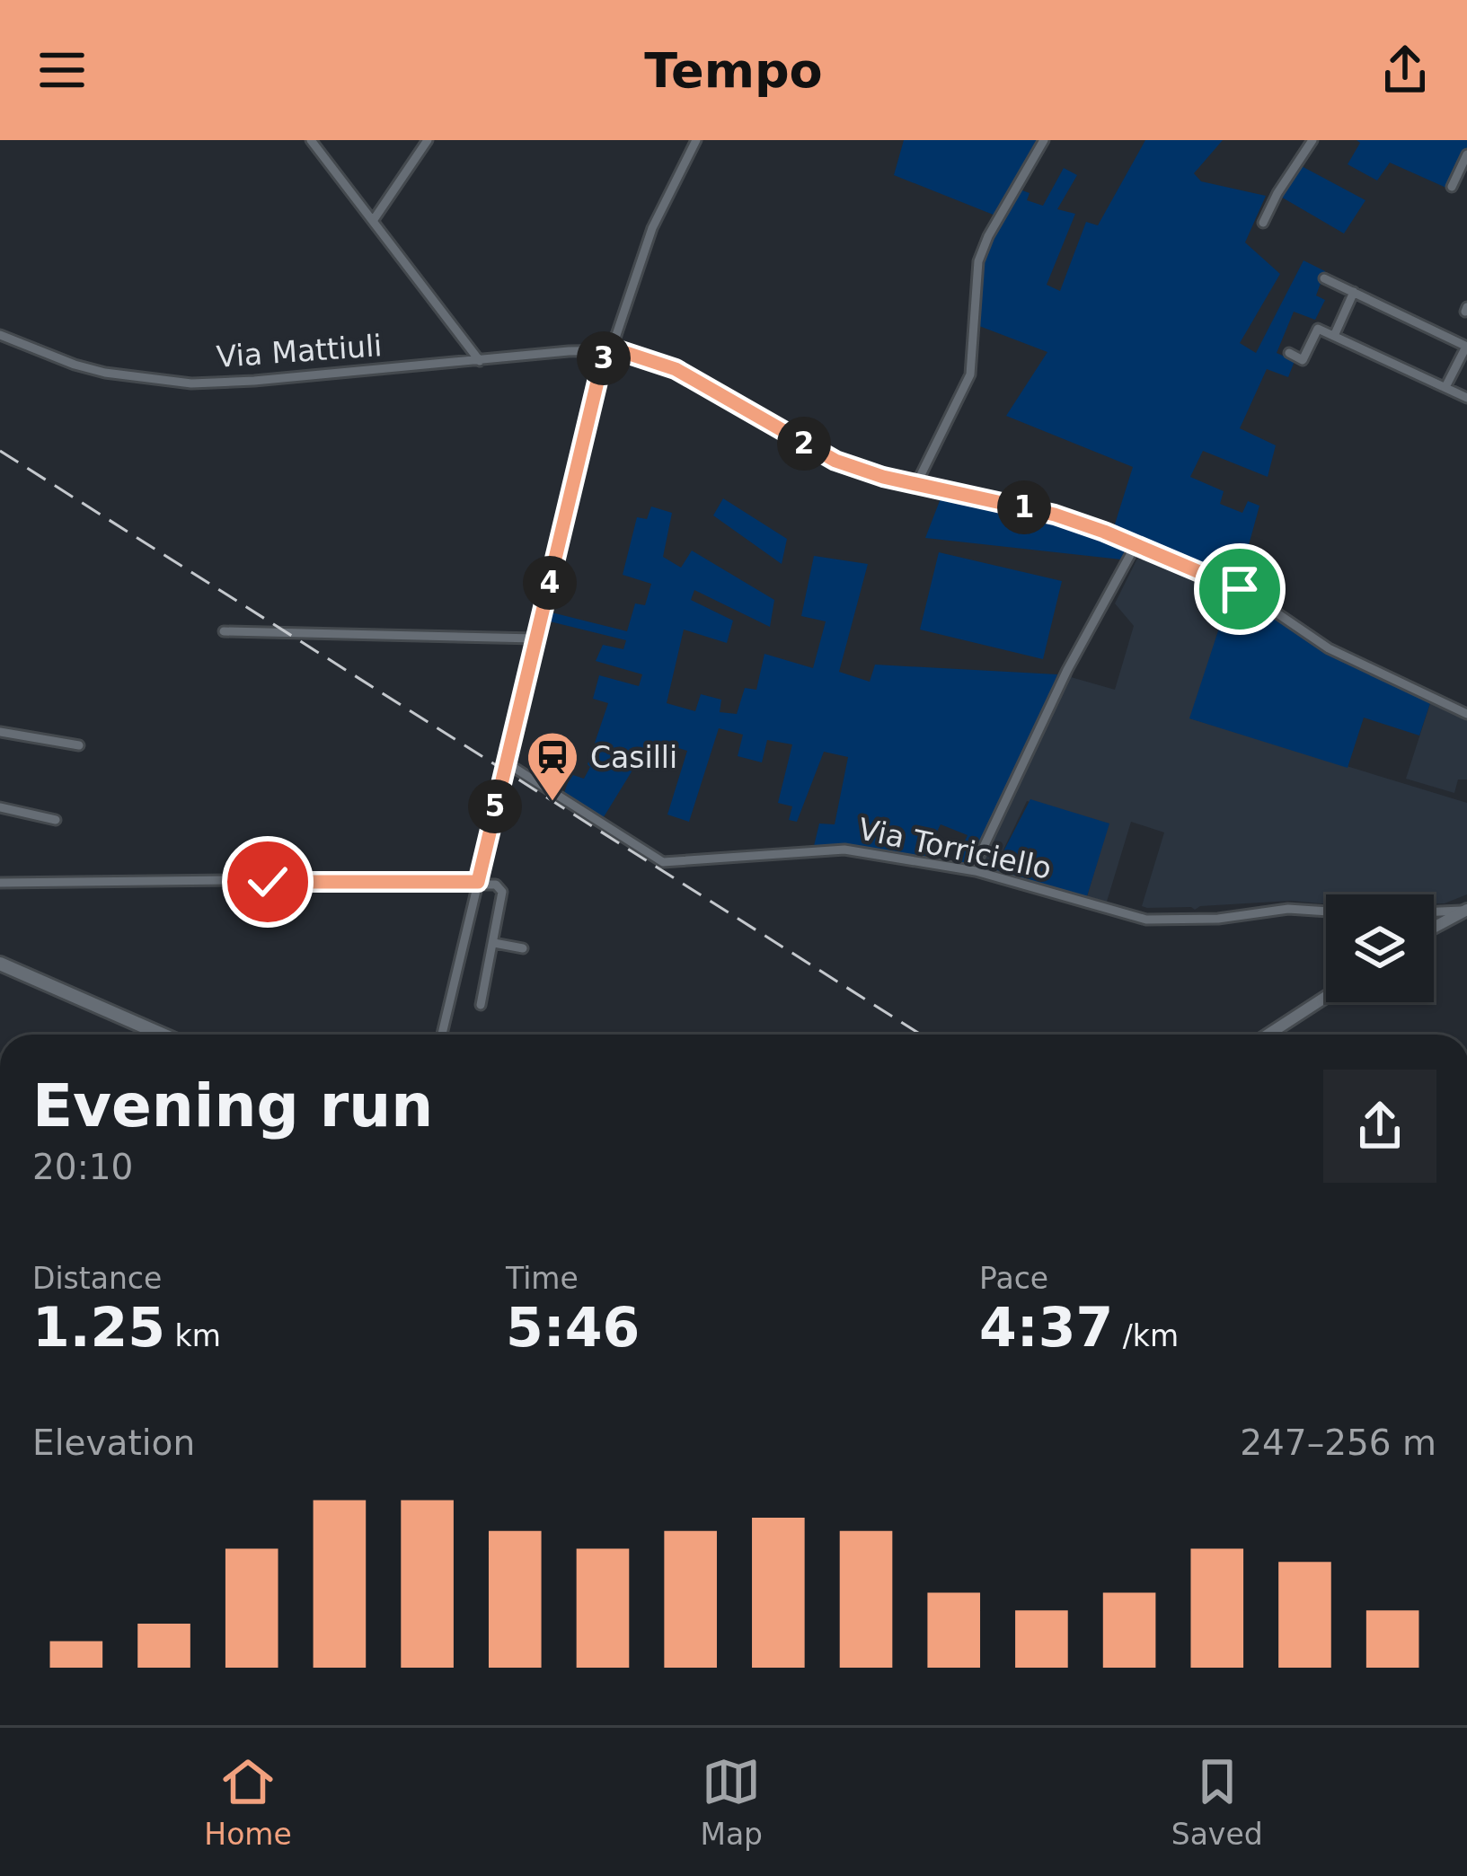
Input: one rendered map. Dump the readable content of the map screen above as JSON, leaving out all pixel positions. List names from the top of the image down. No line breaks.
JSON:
{"streets":{"street":["Via Mattiuli","Via Torriciello"]},"places":{"station":["Casilli"]},"page":{"header":"Tempo","pins":["3","2","1","4","5"],"heading":["Evening run","20:10"],"stats":[["Distance","1.25 km"],["Time","5:46"],["Pace","4:37 /km"]],"chart":["Elevation","247–256 m"],"tabs":["Home","Map","Saved"]}}
